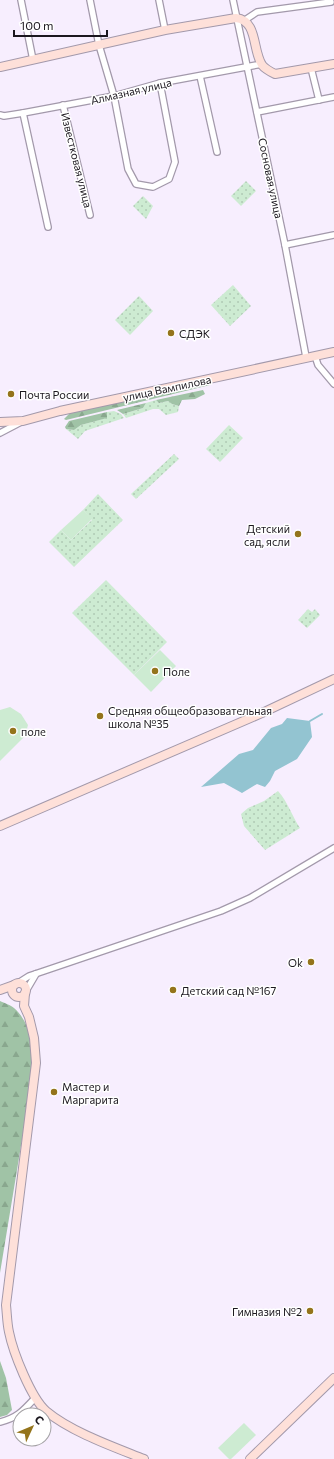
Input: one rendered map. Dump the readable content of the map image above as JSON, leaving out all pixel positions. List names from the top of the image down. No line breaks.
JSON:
{"streets":{"street":["Алмазная улица","Известковая улица","Сосновая улица","улица Вампилова"]},"crossings":[["Алмазная улица","Известковая улица"],["Алмазная улица","Сосновая улица"],["Сосновая улица","улица Вампилова"]],"places":["СДЭК","Почта России","Детский сад, ясли","Поле","Средняя общеобразовательная школа №35","поле","Ok","Детский сад №167","Мастер и Маргарита","Гимназия №2"],"scale_bar":"100 m","north":"top right"}
